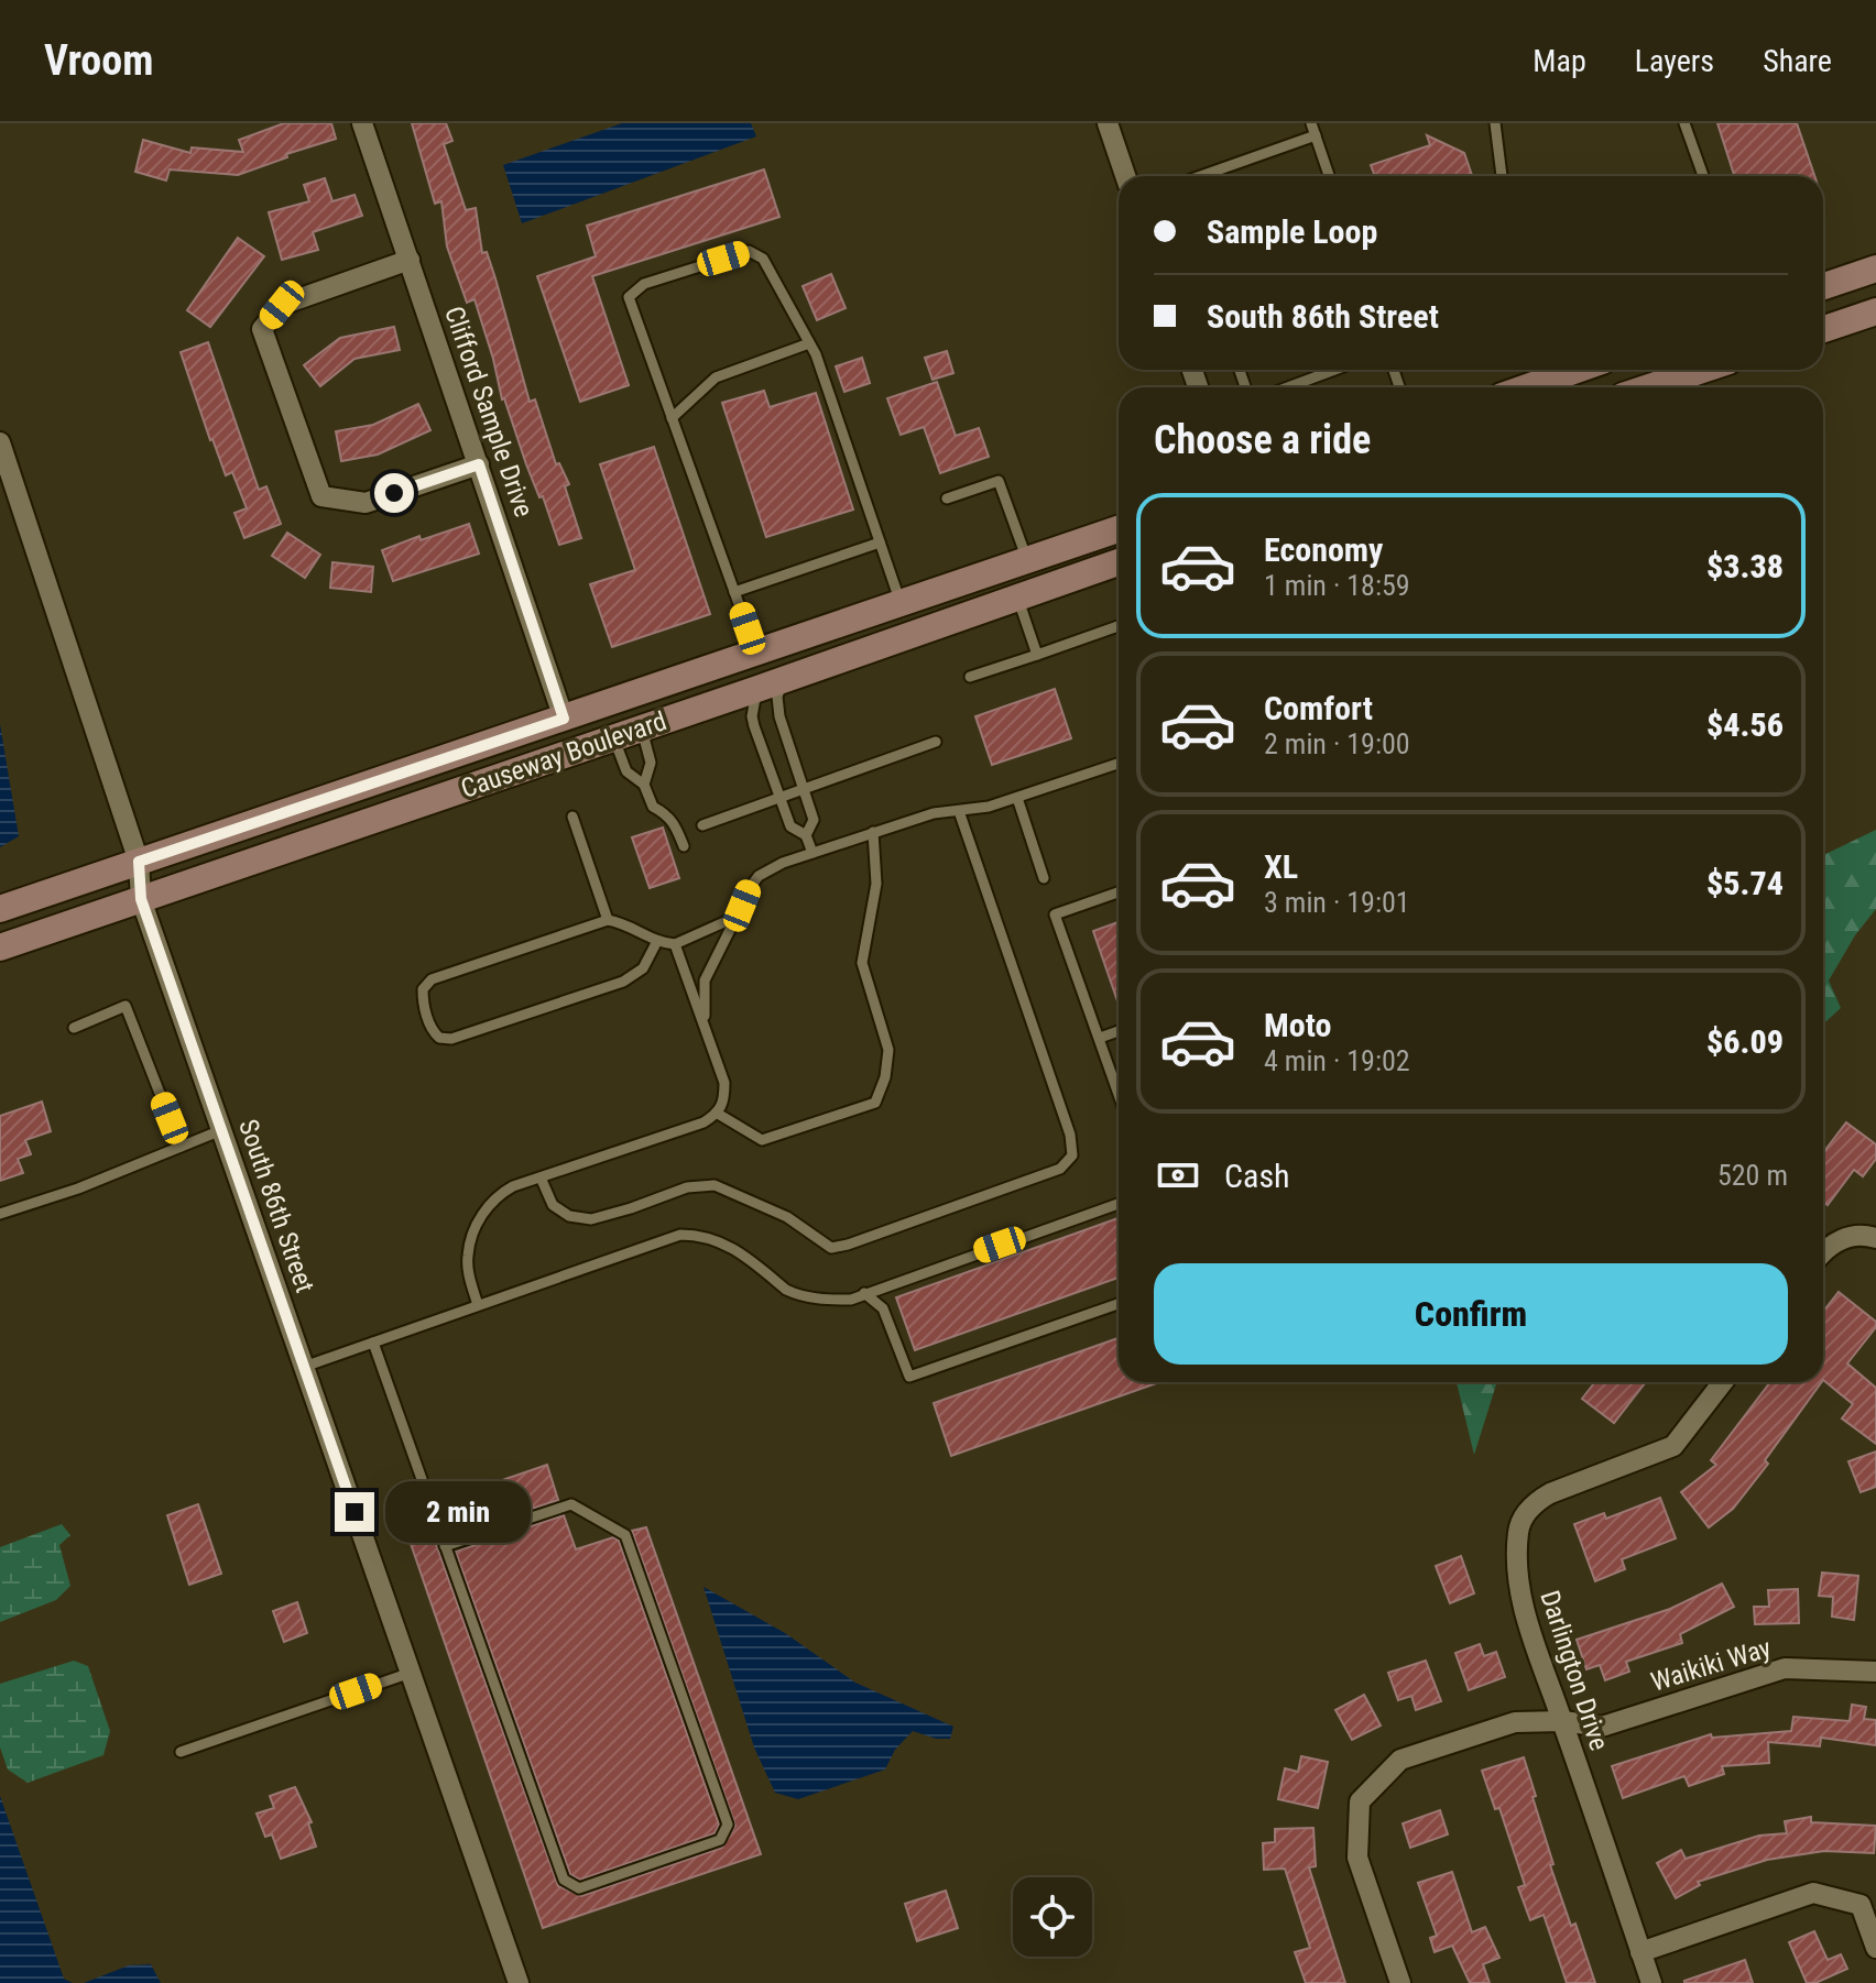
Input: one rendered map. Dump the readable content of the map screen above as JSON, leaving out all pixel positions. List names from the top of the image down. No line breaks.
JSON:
{"streets":{"main road":["Causeway Boulevard"],"street":["Clifford Sample Drive","South 86th Street","Waikiki Way","Darlington Drive"]},"crossings":[["Clifford Sample Drive","Causeway Boulevard"],["Causeway Boulevard","South 86th Street"],["Waikiki Way","Darlington Drive"]],"page":{"header":"Vroom","nav":["Map","Layers","Share"],"banner":["Sample Loop","South 86th Street"],"heading":"Choose a ride","list":[{"name":"Economy","note":"1 min · 18:59","value":"$3.38"},{"name":"Comfort","note":"2 min · 19:00","value":"$4.56"},{"name":"XL","note":"3 min · 19:01","value":"$5.74"},{"name":"Moto","note":"4 min · 19:02","value":"$6.09"}],"pay":["Cash","520 m"],"buttons":"Confirm","bubble":"2 min"}}
